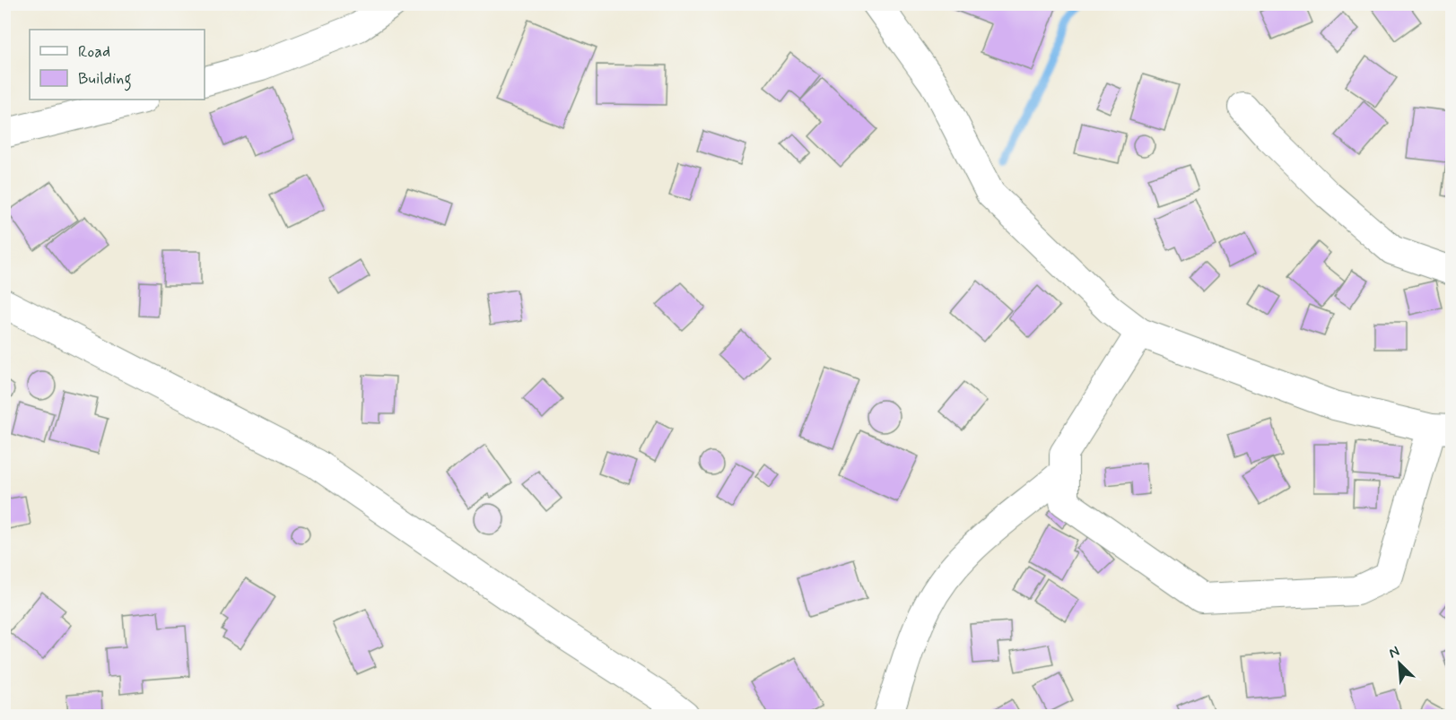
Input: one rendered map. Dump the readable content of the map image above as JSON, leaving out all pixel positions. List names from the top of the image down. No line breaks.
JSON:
{"legend":["Road","Building"],"north":"top left"}
